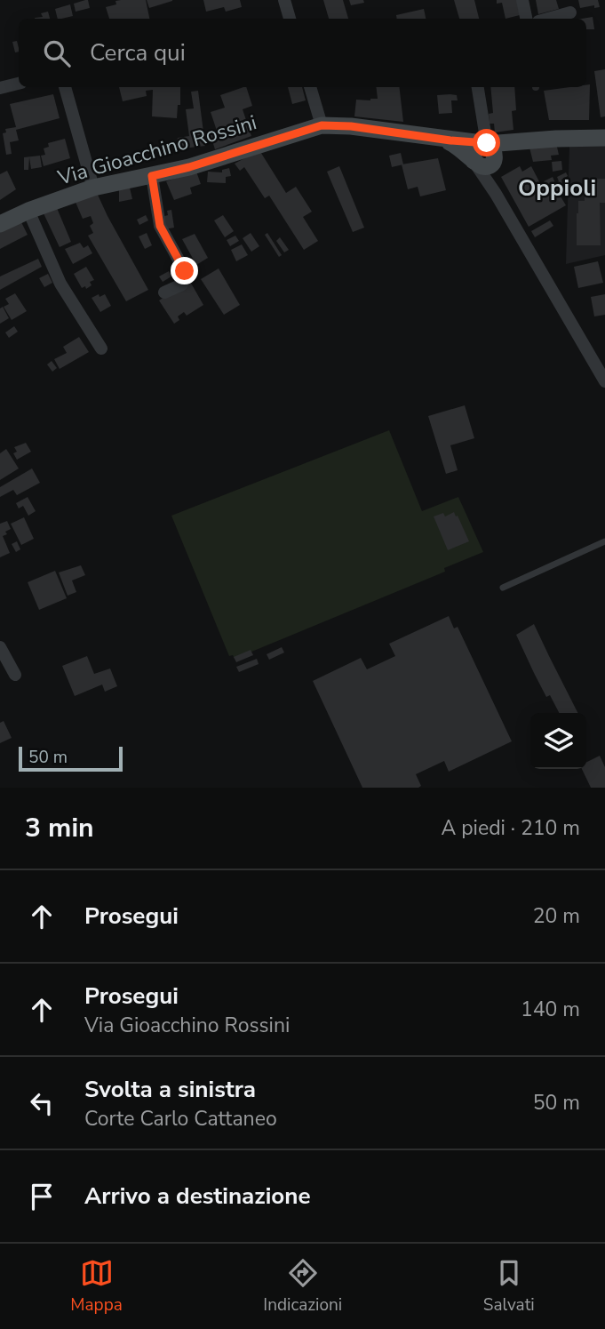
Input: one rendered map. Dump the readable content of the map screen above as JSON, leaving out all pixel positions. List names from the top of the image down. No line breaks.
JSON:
{"streets":{"main road":["Via Gioacchino Rossini"]},"districts":["Oppioli"],"scale_bar":"50 m","page":{"search":"Cerca qui","scale":"50 m","heading":["3 min","A piedi · 210 m"],"list":[["Prosegui","20 m"],["Prosegui","Via Gioacchino Rossini","140 m"],["Svolta a sinistra","Corte Carlo Cattaneo","50 m"],"Arrivo a destinazione"],"nav":["Mappa","Indicazioni","Salvati"]}}
